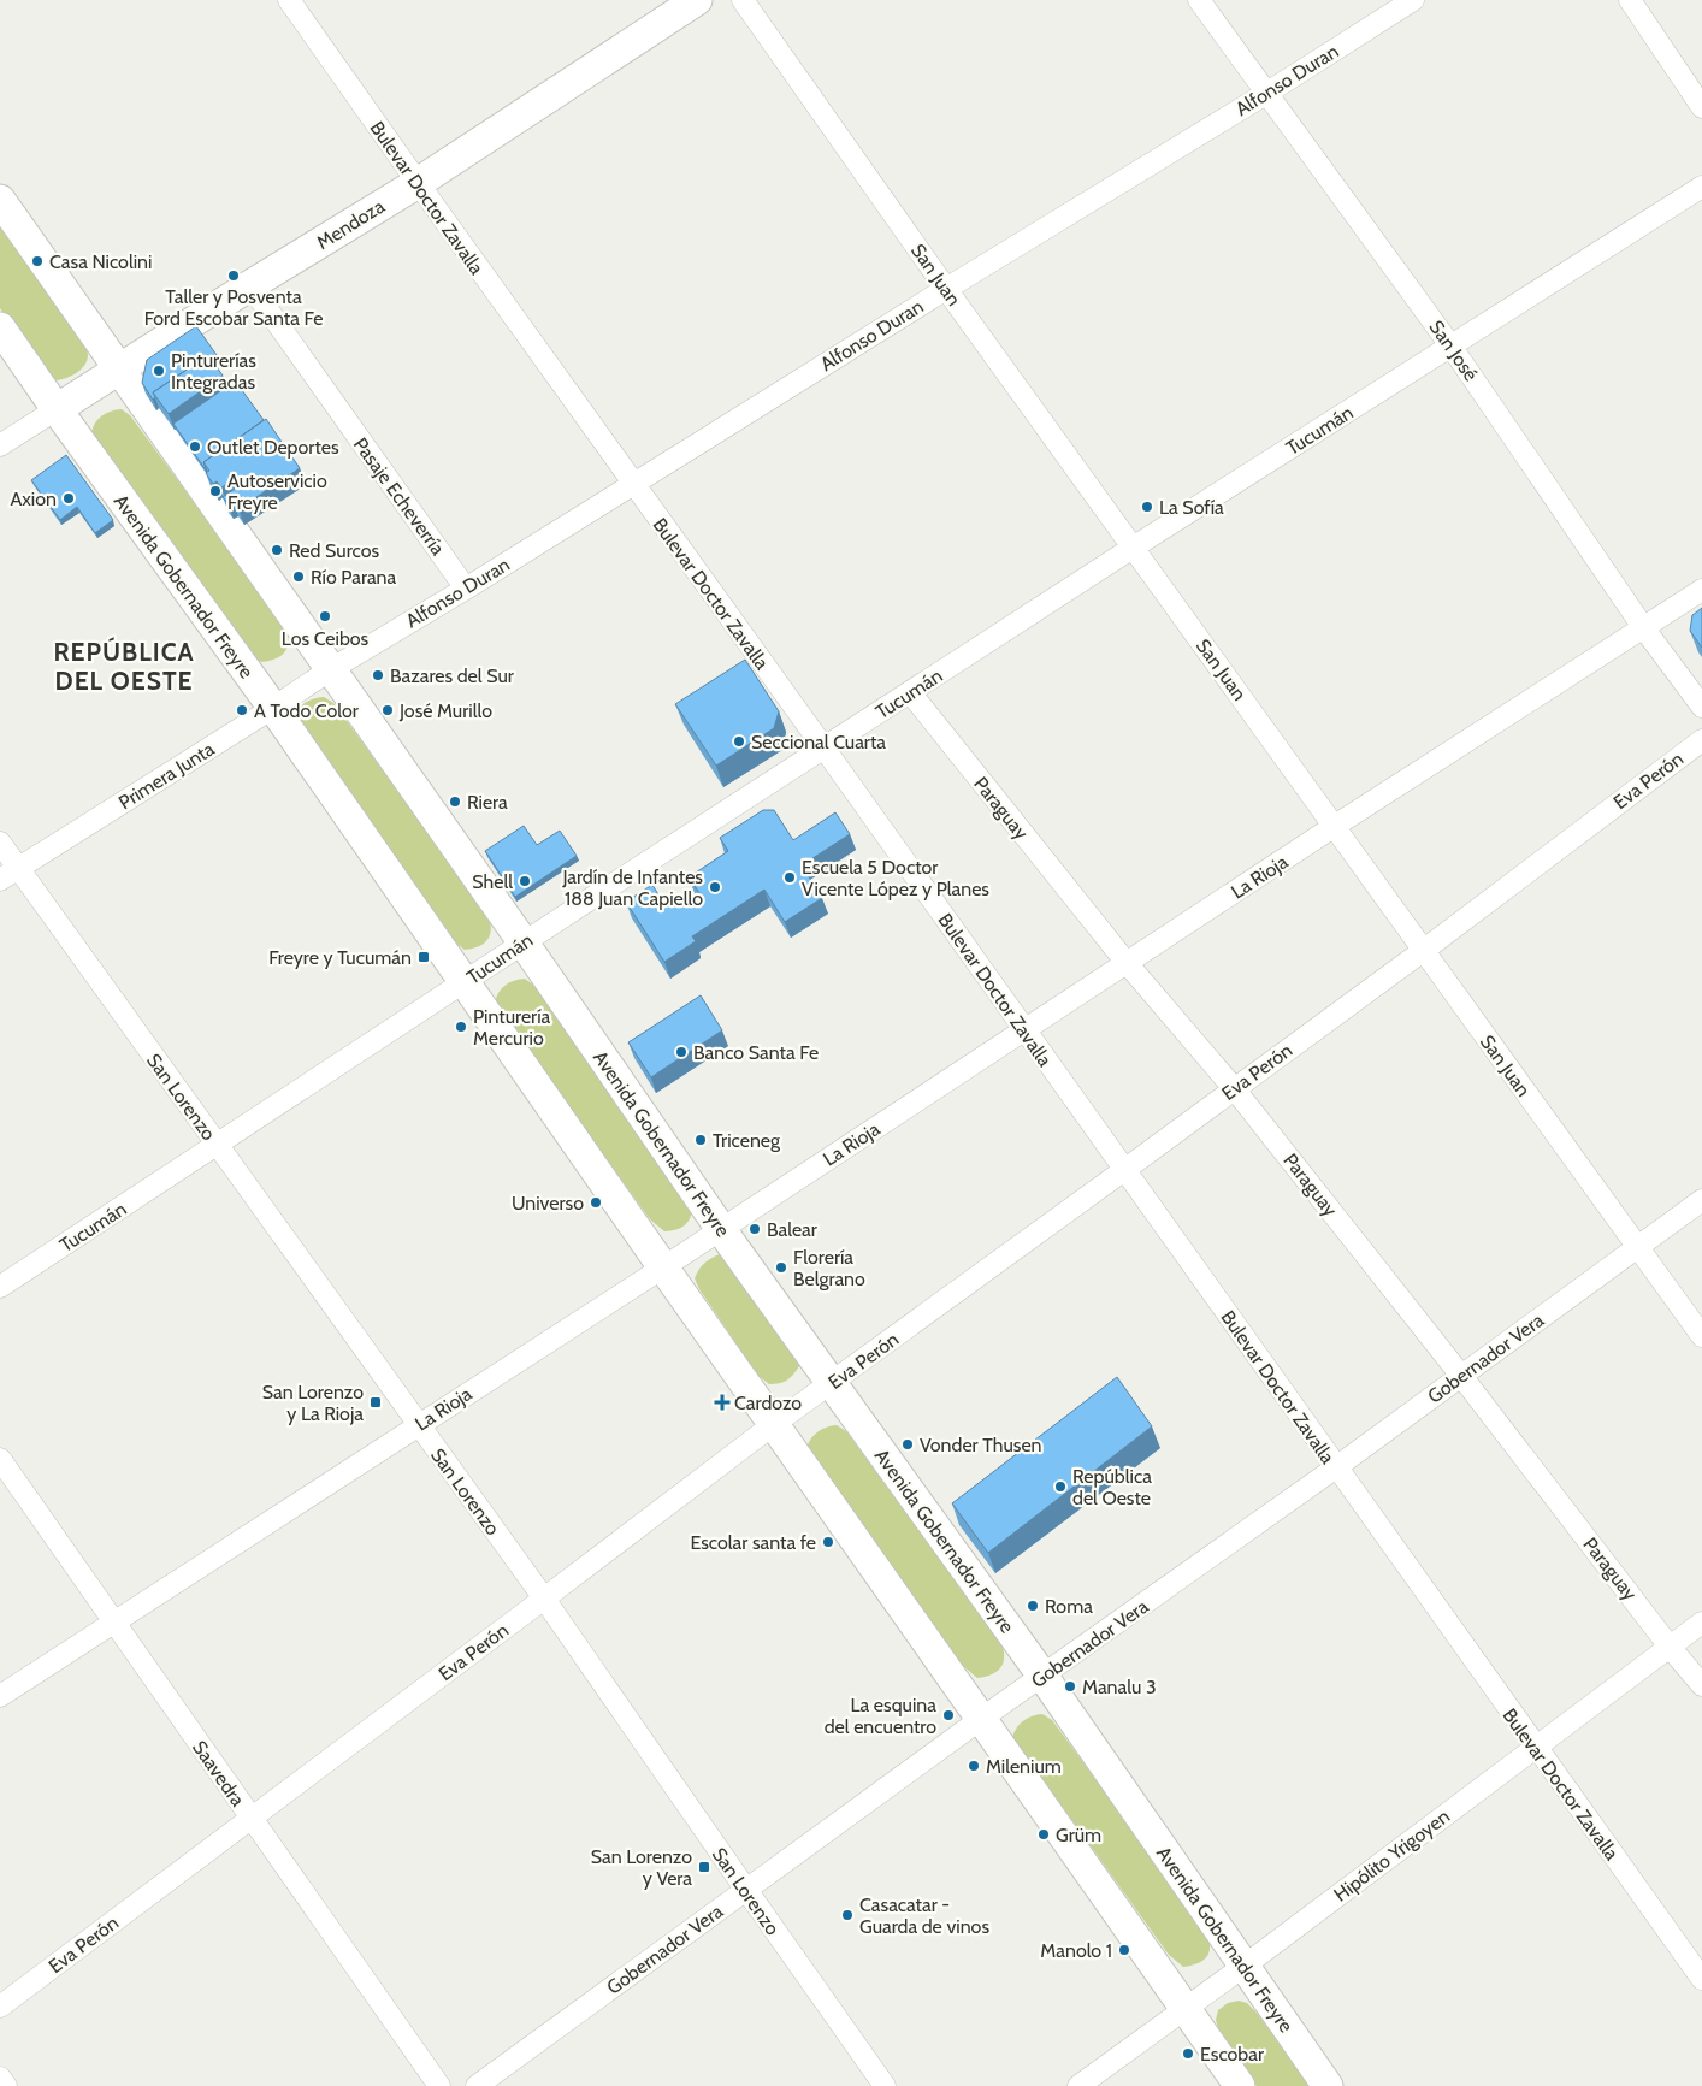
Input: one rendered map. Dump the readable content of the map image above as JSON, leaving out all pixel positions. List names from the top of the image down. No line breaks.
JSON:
{"streets":{"main road":["Mendoza","Avenida Gobernador Freyre"],"street":["Alfonso Duran","Bulevar Doctor Zavalla","San Juan","San José","Tucumán","Pasaje Echeverría","Primera Junta","Eva Perón","Paraguay","La Rioja","San Lorenzo","Gobernador Vera","Saavedra","Hipólito Yrigoyen"]},"crossings":[["Alfonso Duran","Bulevar Doctor Zavalla"],["Alfonso Duran","San Juan"],["Alfonso Duran","San José"],["Alfonso Duran","Pasaje Echeverría"],["Alfonso Duran","Avenida Gobernador Freyre"],["Alfonso Duran","Primera Junta"],["Bulevar Doctor Zavalla","Mendoza"],["Bulevar Doctor Zavalla","Tucumán"],["Bulevar Doctor Zavalla","Eva Perón"],["Bulevar Doctor Zavalla","La Rioja"],["Bulevar Doctor Zavalla","Gobernador Vera"],["Bulevar Doctor Zavalla","Hipólito Yrigoyen"],["Mendoza","Pasaje Echeverría"],["Mendoza","Avenida Gobernador Freyre"],["San Juan","Tucumán"],["San Juan","Eva Perón"],["San Juan","La Rioja"],["San Juan","Gobernador Vera"],["San José","Tucumán"],["San José","La Rioja"],["Tucumán","Avenida Gobernador Freyre"],["Tucumán","Paraguay"],["Tucumán","San Lorenzo"],["Avenida Gobernador Freyre","Primera Junta"],["Avenida Gobernador Freyre","Eva Perón"],["Avenida Gobernador Freyre","La Rioja"],["Avenida Gobernador Freyre","Gobernador Vera"],["Avenida Gobernador Freyre","Hipólito Yrigoyen"],["Primera Junta","San Lorenzo"],["Eva Perón","Paraguay"],["Eva Perón","San Lorenzo"],["Eva Perón","Saavedra"],["Paraguay","La Rioja"],["Paraguay","Gobernador Vera"],["Paraguay","Hipólito Yrigoyen"],["La Rioja","San Lorenzo"],["La Rioja","Saavedra"],["San Lorenzo","Gobernador Vera"]],"districts":["REPÚBLICA DEL OESTE"],"places":{"other":["Casa Nicolini","Taller y Posventa Ford Escobar Santa Fe","Pinturerías Integradas","Outlet Deportes","Autoservicio Freyre","Axion","La Sofía","Red Surcos","Río Parana","Los Ceibos","Bazares del Sur","A Todo Color","José Murillo","Seccional Cuarta","Riera","Escuela 5 Doctor Vicente López y Planes","Shell","Jardín de Infantes 188 Juan Capiello","Pinturería Mercurio","Banco Santa Fe","Triceneg","Universo","Balear","Florería Belgrano","Vonder Thusen","República del Oeste","Escolar santa fe","Roma","Manalu 3","La esquina del encuentro","Milenium","Grüm","Casacatar - Guarda de vinos","Manolo 1","Escobar"],"transit":["Freyre y Tucumán","San Lorenzo y La Rioja","San Lorenzo y Vera"],"health":["Cardozo"]}}
